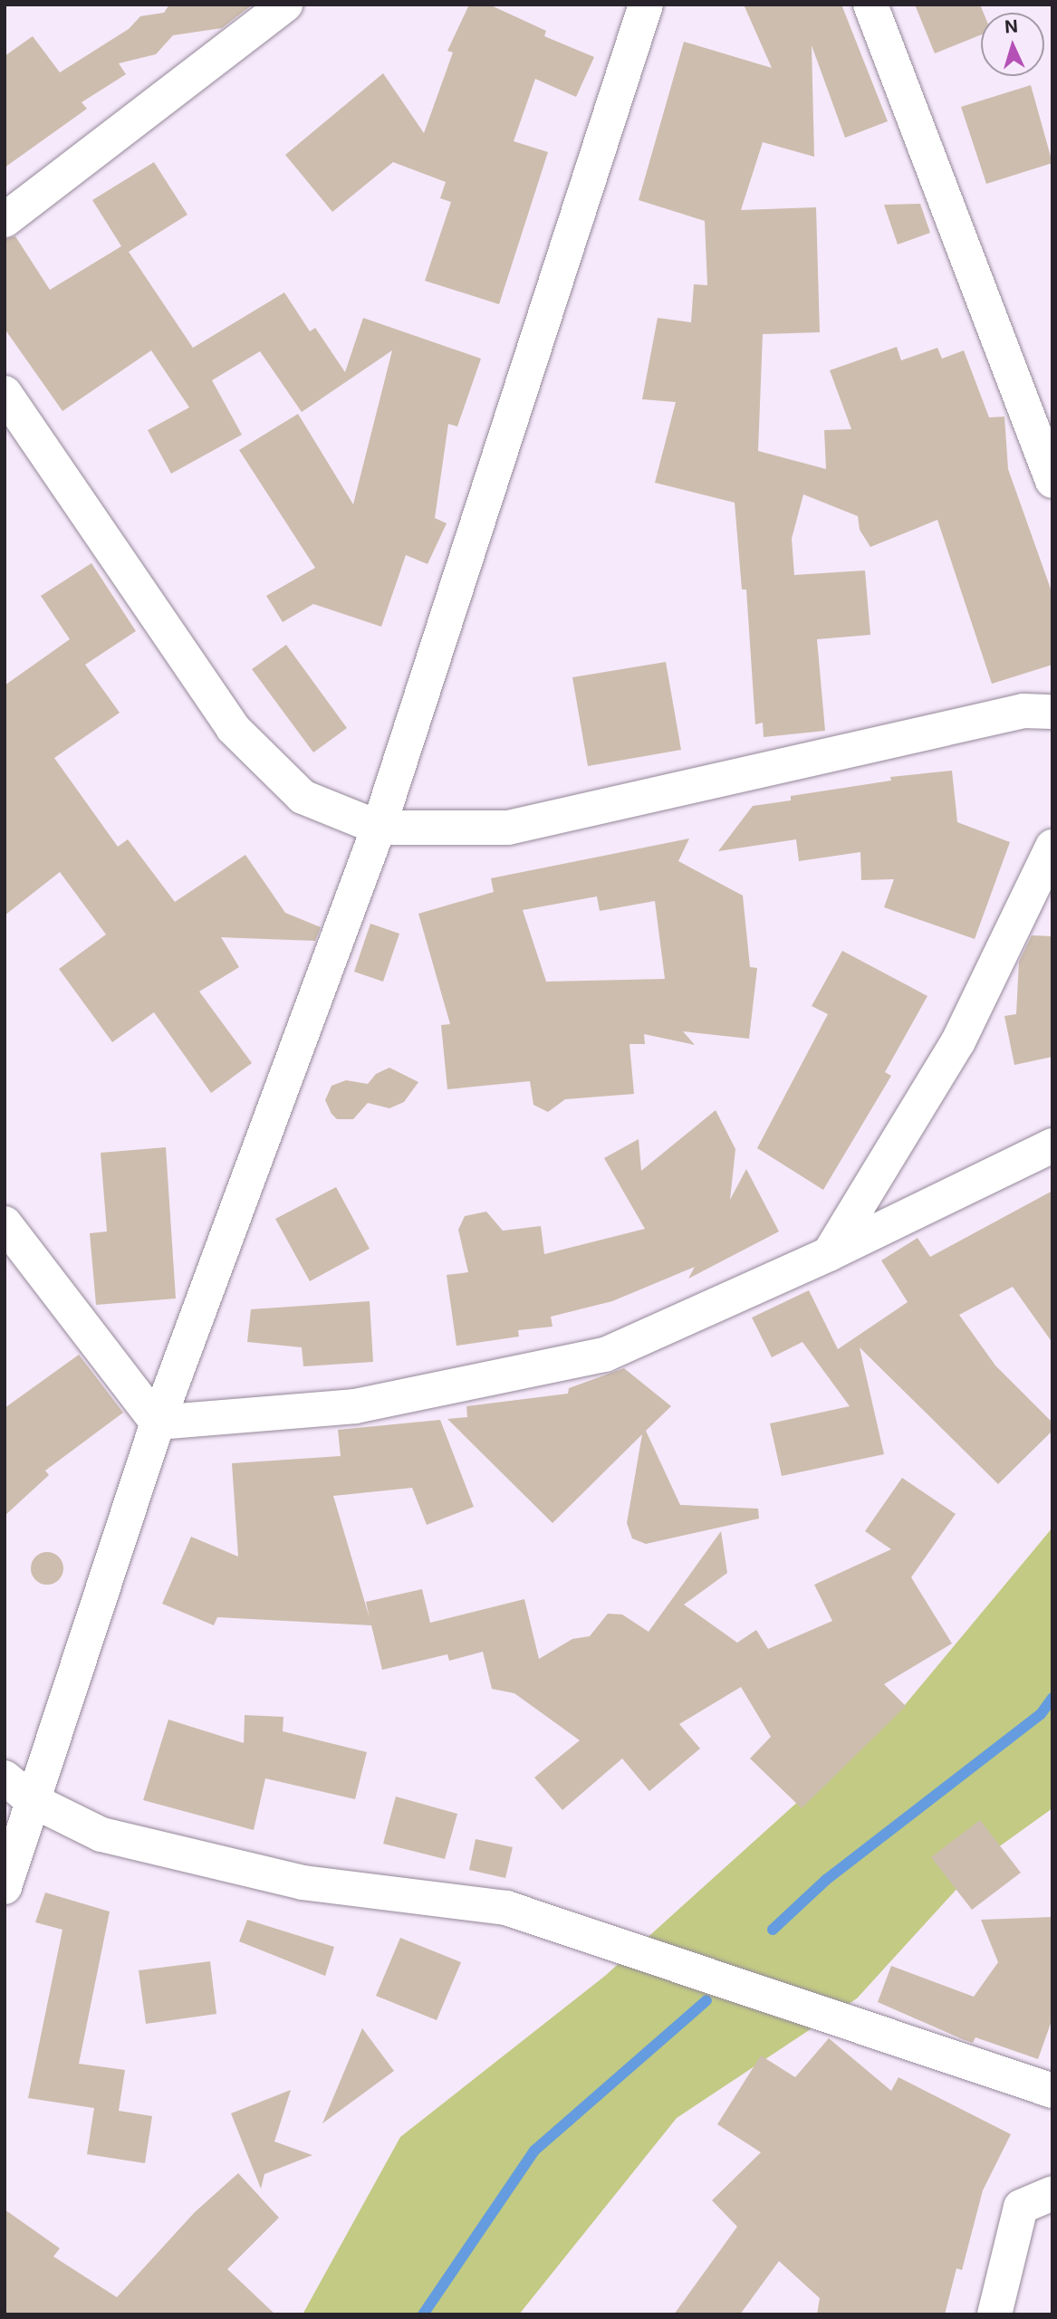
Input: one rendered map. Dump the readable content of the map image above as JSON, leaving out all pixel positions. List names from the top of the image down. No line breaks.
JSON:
{"north":"top"}
